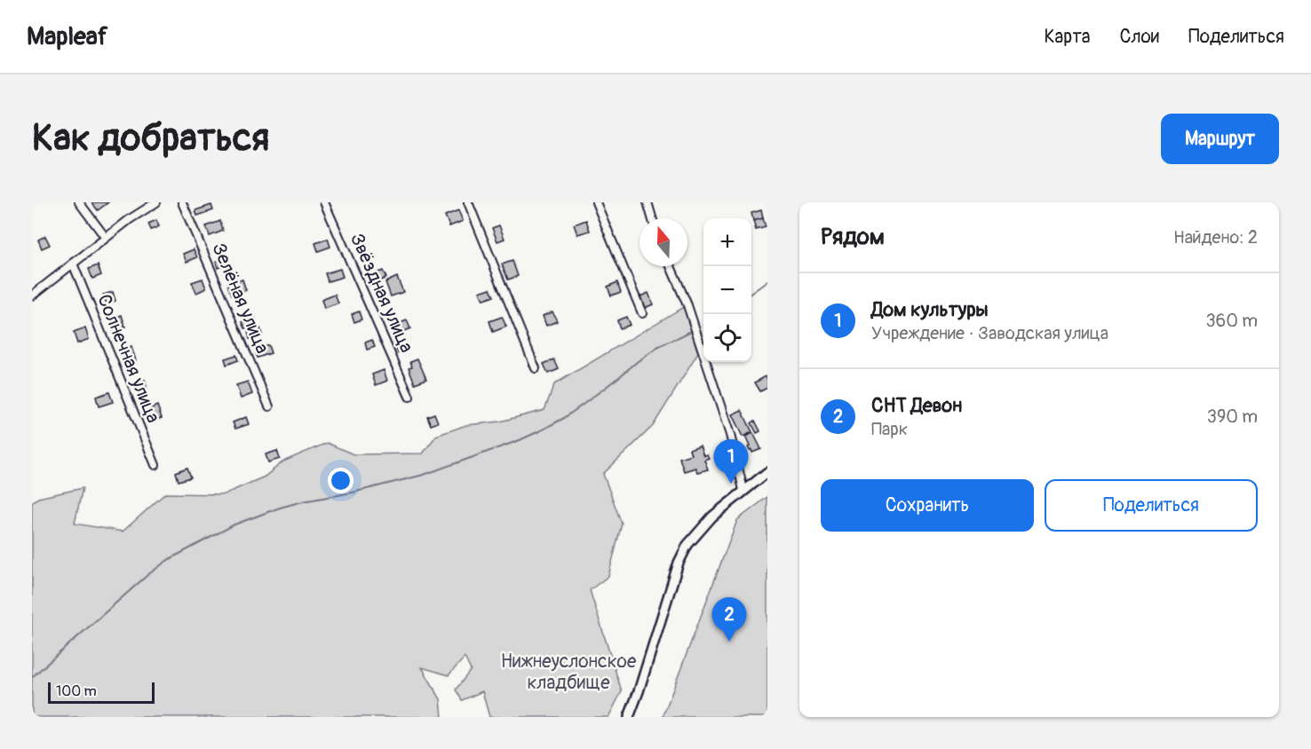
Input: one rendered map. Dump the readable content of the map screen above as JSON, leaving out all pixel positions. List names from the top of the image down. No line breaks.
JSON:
{"streets":{"street":["Звёздная улица","Зелёная улица","Солнечная улица"]},"parks":["Нижнеуслонское кладбище"],"scale_bar":"100 m","north":"top","page":{"header":"Mapleaf","nav":["Карта","Слои","Поделиться"],"buttons":["Маршрут",["Сохранить","Поделиться"]],"title":"Как добраться","heading":["Рядом","Найдено: 2"],"map_buttons":["+","−"],"list":[{"mark":"1","name":"Дом культуры","note":"Учреждение · Заводская улица","value":"360 m"},{"mark":"2","name":"СНТ Девон","note":"Парк","value":"390 m"}],"pins":["1","2"],"scale":"100 m"}}
